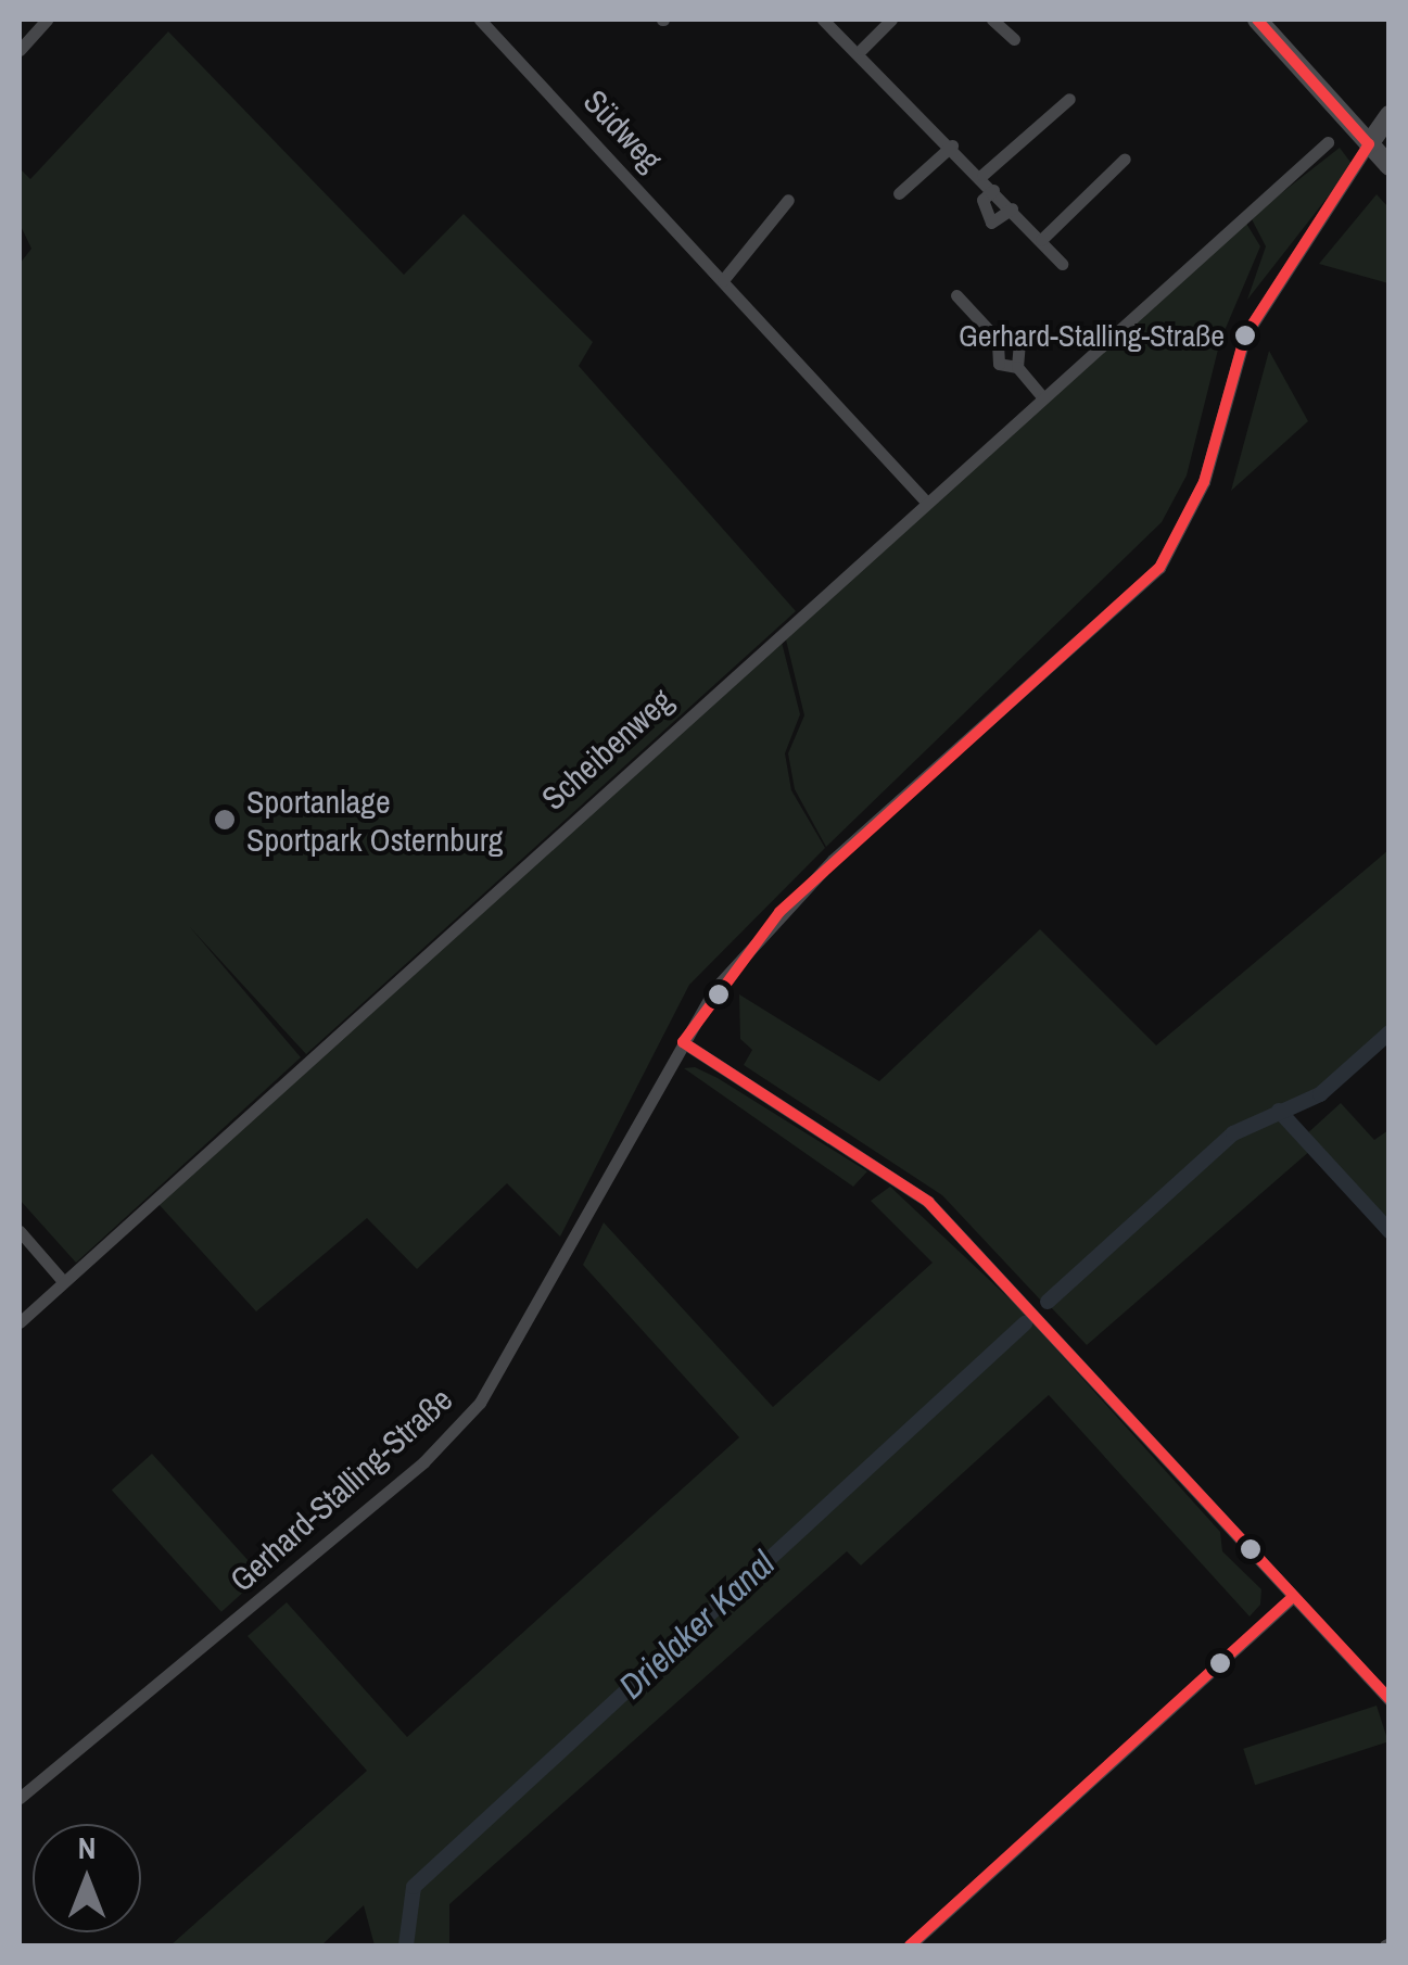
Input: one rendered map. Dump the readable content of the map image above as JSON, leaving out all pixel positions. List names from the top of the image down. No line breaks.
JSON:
{"streets":{"street":["Südweg","Scheibenweg","Gerhard-Stalling-Straße"]},"crossings":[["Südweg","Scheibenweg"]],"water":["Drielaker Kanal"],"places":["Gerhard-Stalling-Straße","Sportanlage Sportpark Osternburg"],"north":"top"}
